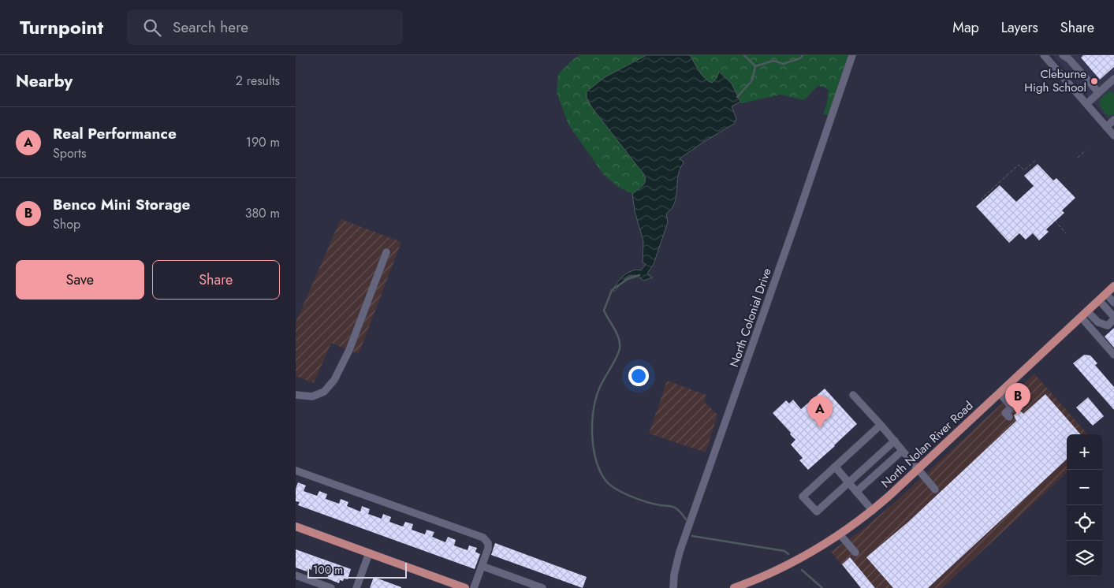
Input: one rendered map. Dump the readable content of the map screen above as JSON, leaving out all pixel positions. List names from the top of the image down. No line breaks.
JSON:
{"streets":{"main road":["North Nolan River Road"],"street":["North Colonial Drive"]},"places":["Cleburne High School"],"scale_bar":"100 m","page":{"header":"Turnpoint","search":"Search here","nav":["Map","Layers","Share"],"heading":["Nearby","2 results"],"list":[{"mark":"A","name":"Real Performance","note":"Sports","value":"190 m"},{"mark":"B","name":"Benco Mini Storage","note":"Shop","value":"380 m"}],"buttons":["Save","Share"],"pins":["B","A"],"map_buttons":["+","−"],"scale":"100 m"}}
